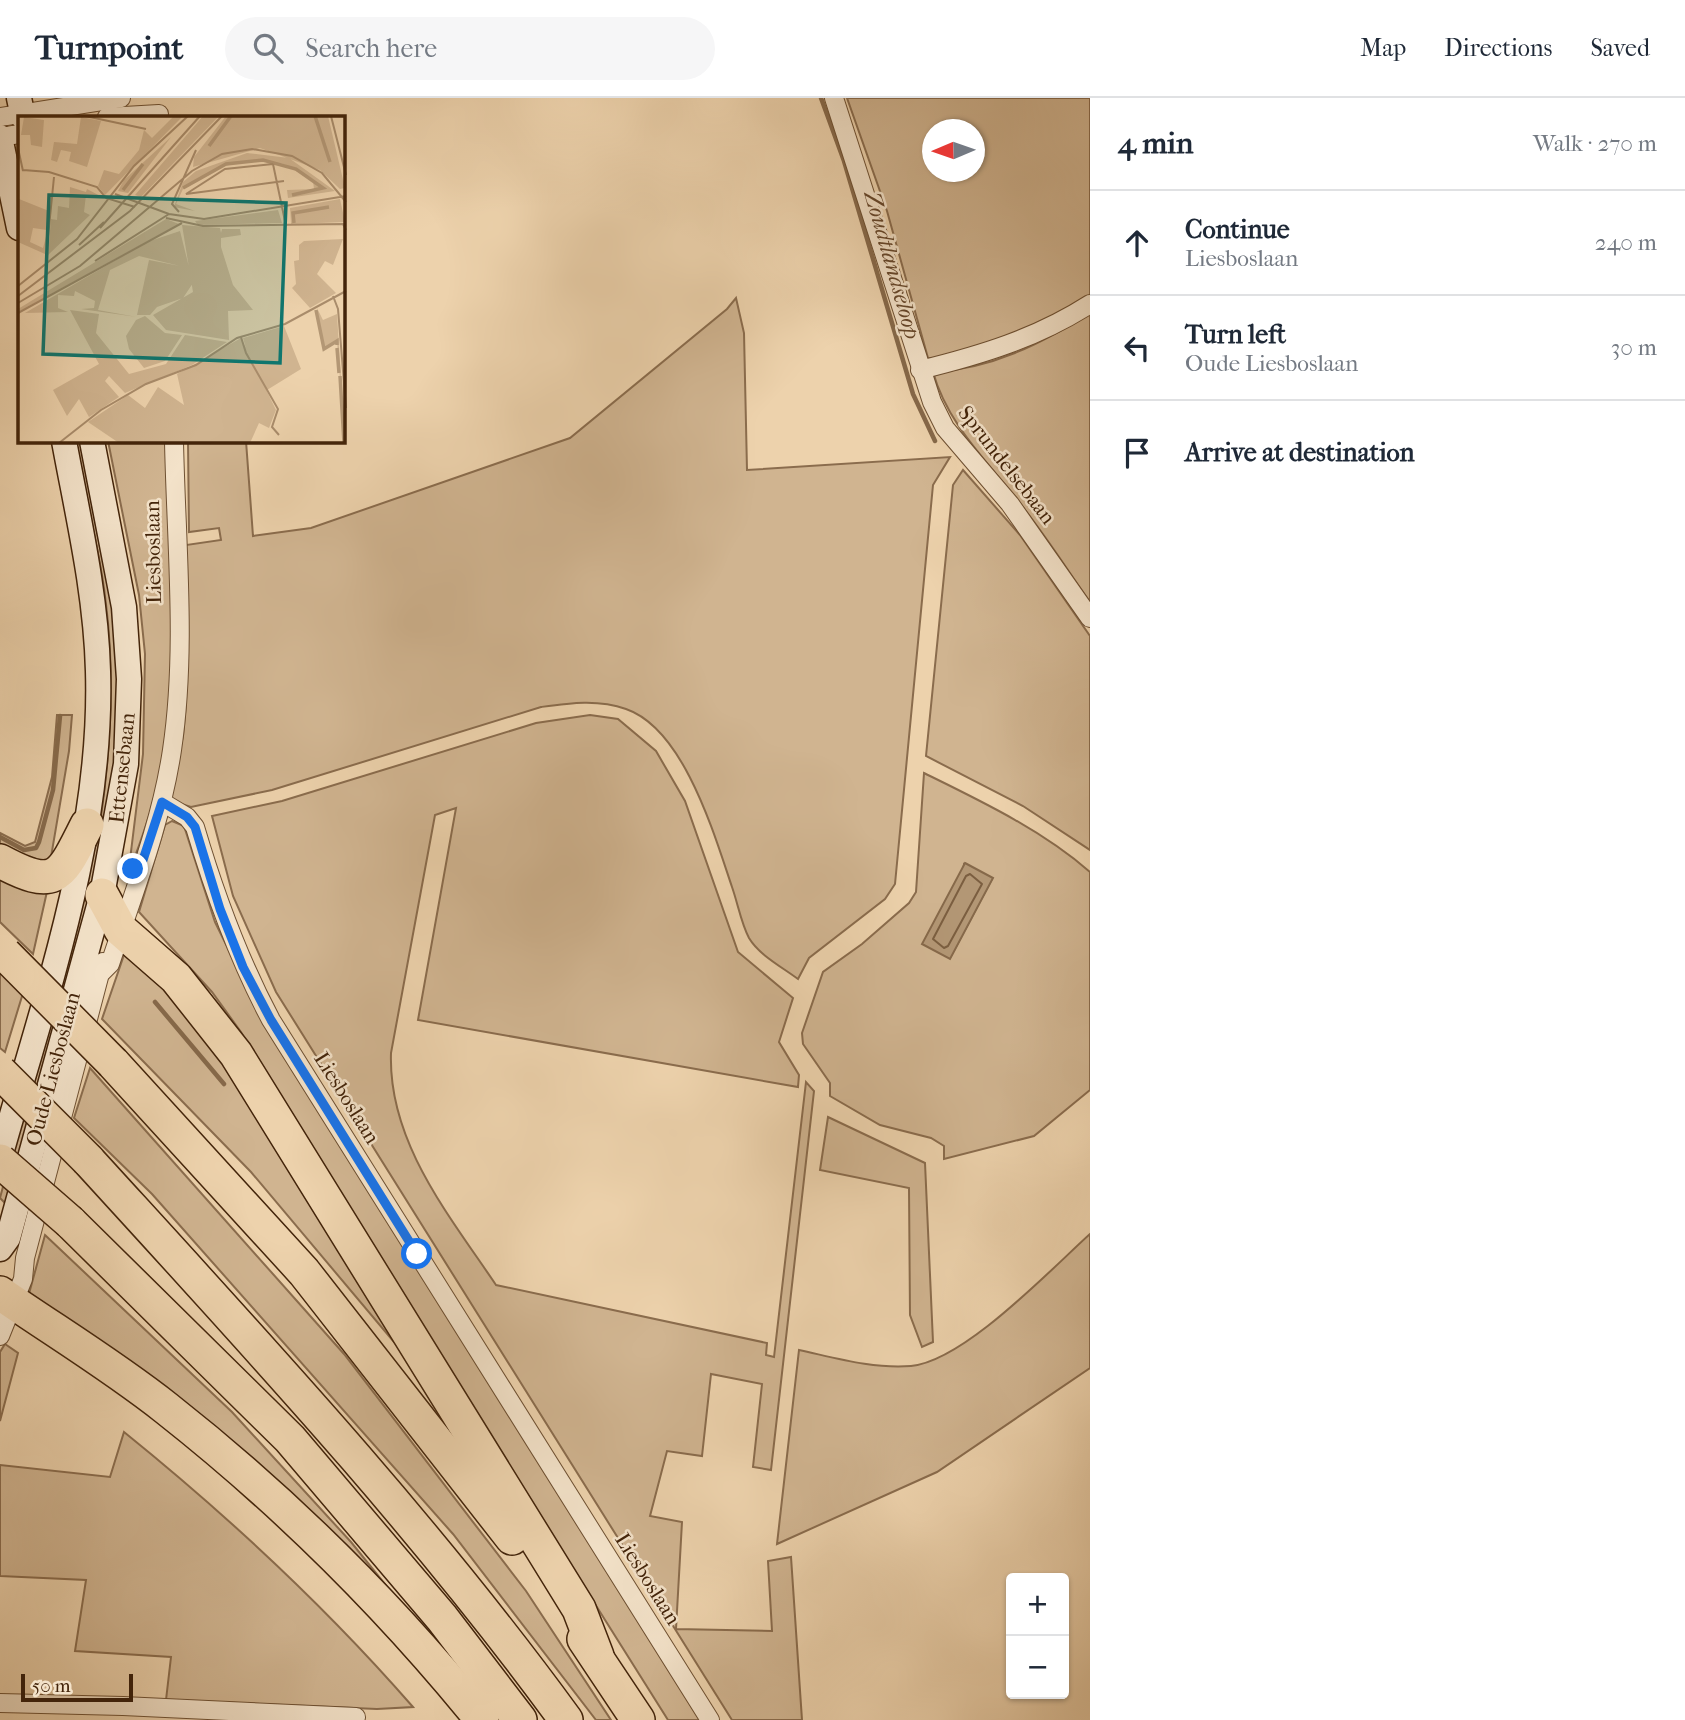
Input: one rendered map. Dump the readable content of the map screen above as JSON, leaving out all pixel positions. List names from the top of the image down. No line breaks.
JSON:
{"streets":{"main road":["Ettensebaan"],"street":["Sprundelsebaan","Liesboslaan","Oude Liesboslaan"]},"crossings":[["Liesboslaan","Oude Liesboslaan"],["Ettensebaan","Oude Liesboslaan"]],"water":["Zoudtlandseloop"],"scale_bar":"50 m","north":"left","page":{"header":"Turnpoint","search":"Search here","nav":["Map","Directions","Saved"],"heading":["4 min","Walk · 270 m"],"list":[["Continue","Liesboslaan","240 m"],["Turn left","Oude Liesboslaan","30 m"],"Arrive at destination"],"map_buttons":["+","−"],"scale":"50 m"}}
